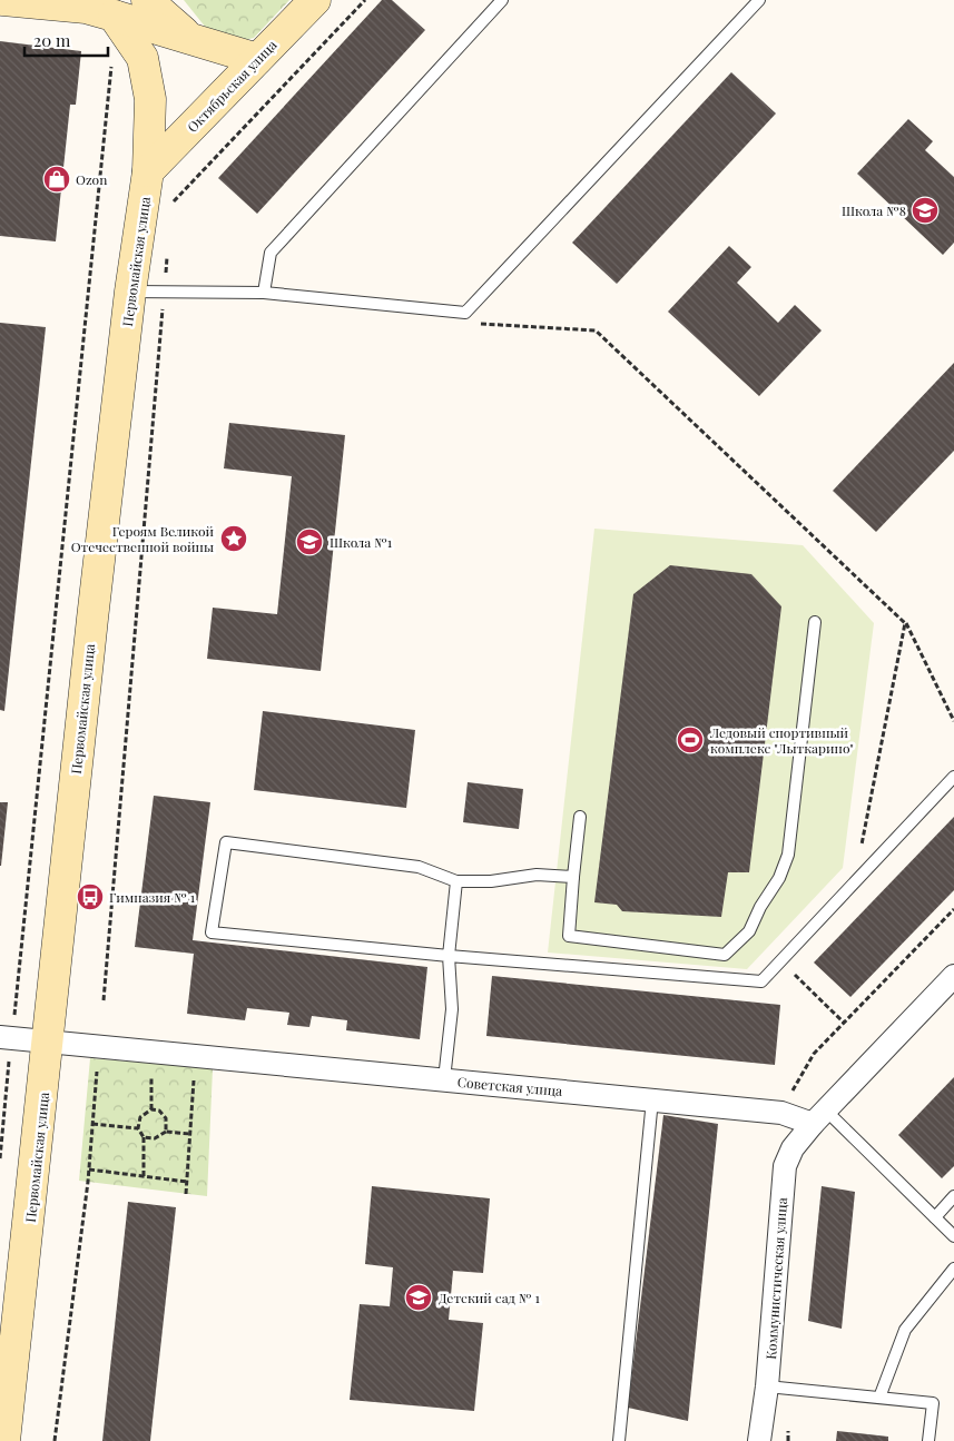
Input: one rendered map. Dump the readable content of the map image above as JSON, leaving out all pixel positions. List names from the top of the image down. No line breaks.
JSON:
{"streets":{"street":["Октябрьская улица","Первомайская улица","Советская улица","Коммунистическая улица"]},"crossings":[["Октябрьская улица","Первомайская улица"],["Первомайская улица","Советская улица"],["Советская улица","Коммунистическая улица"]],"places":{"shop":["Ozon"],"school or university":["Школа №8","Школа №1","Детский сад № 1"],"place":["Героям Великой Отечественной войны"],"sports":["Ледовый спортивный комплекс \"Лыткарино\""],"bus stop":["Гимназия № 1"]},"scale_bar":"20 m"}
